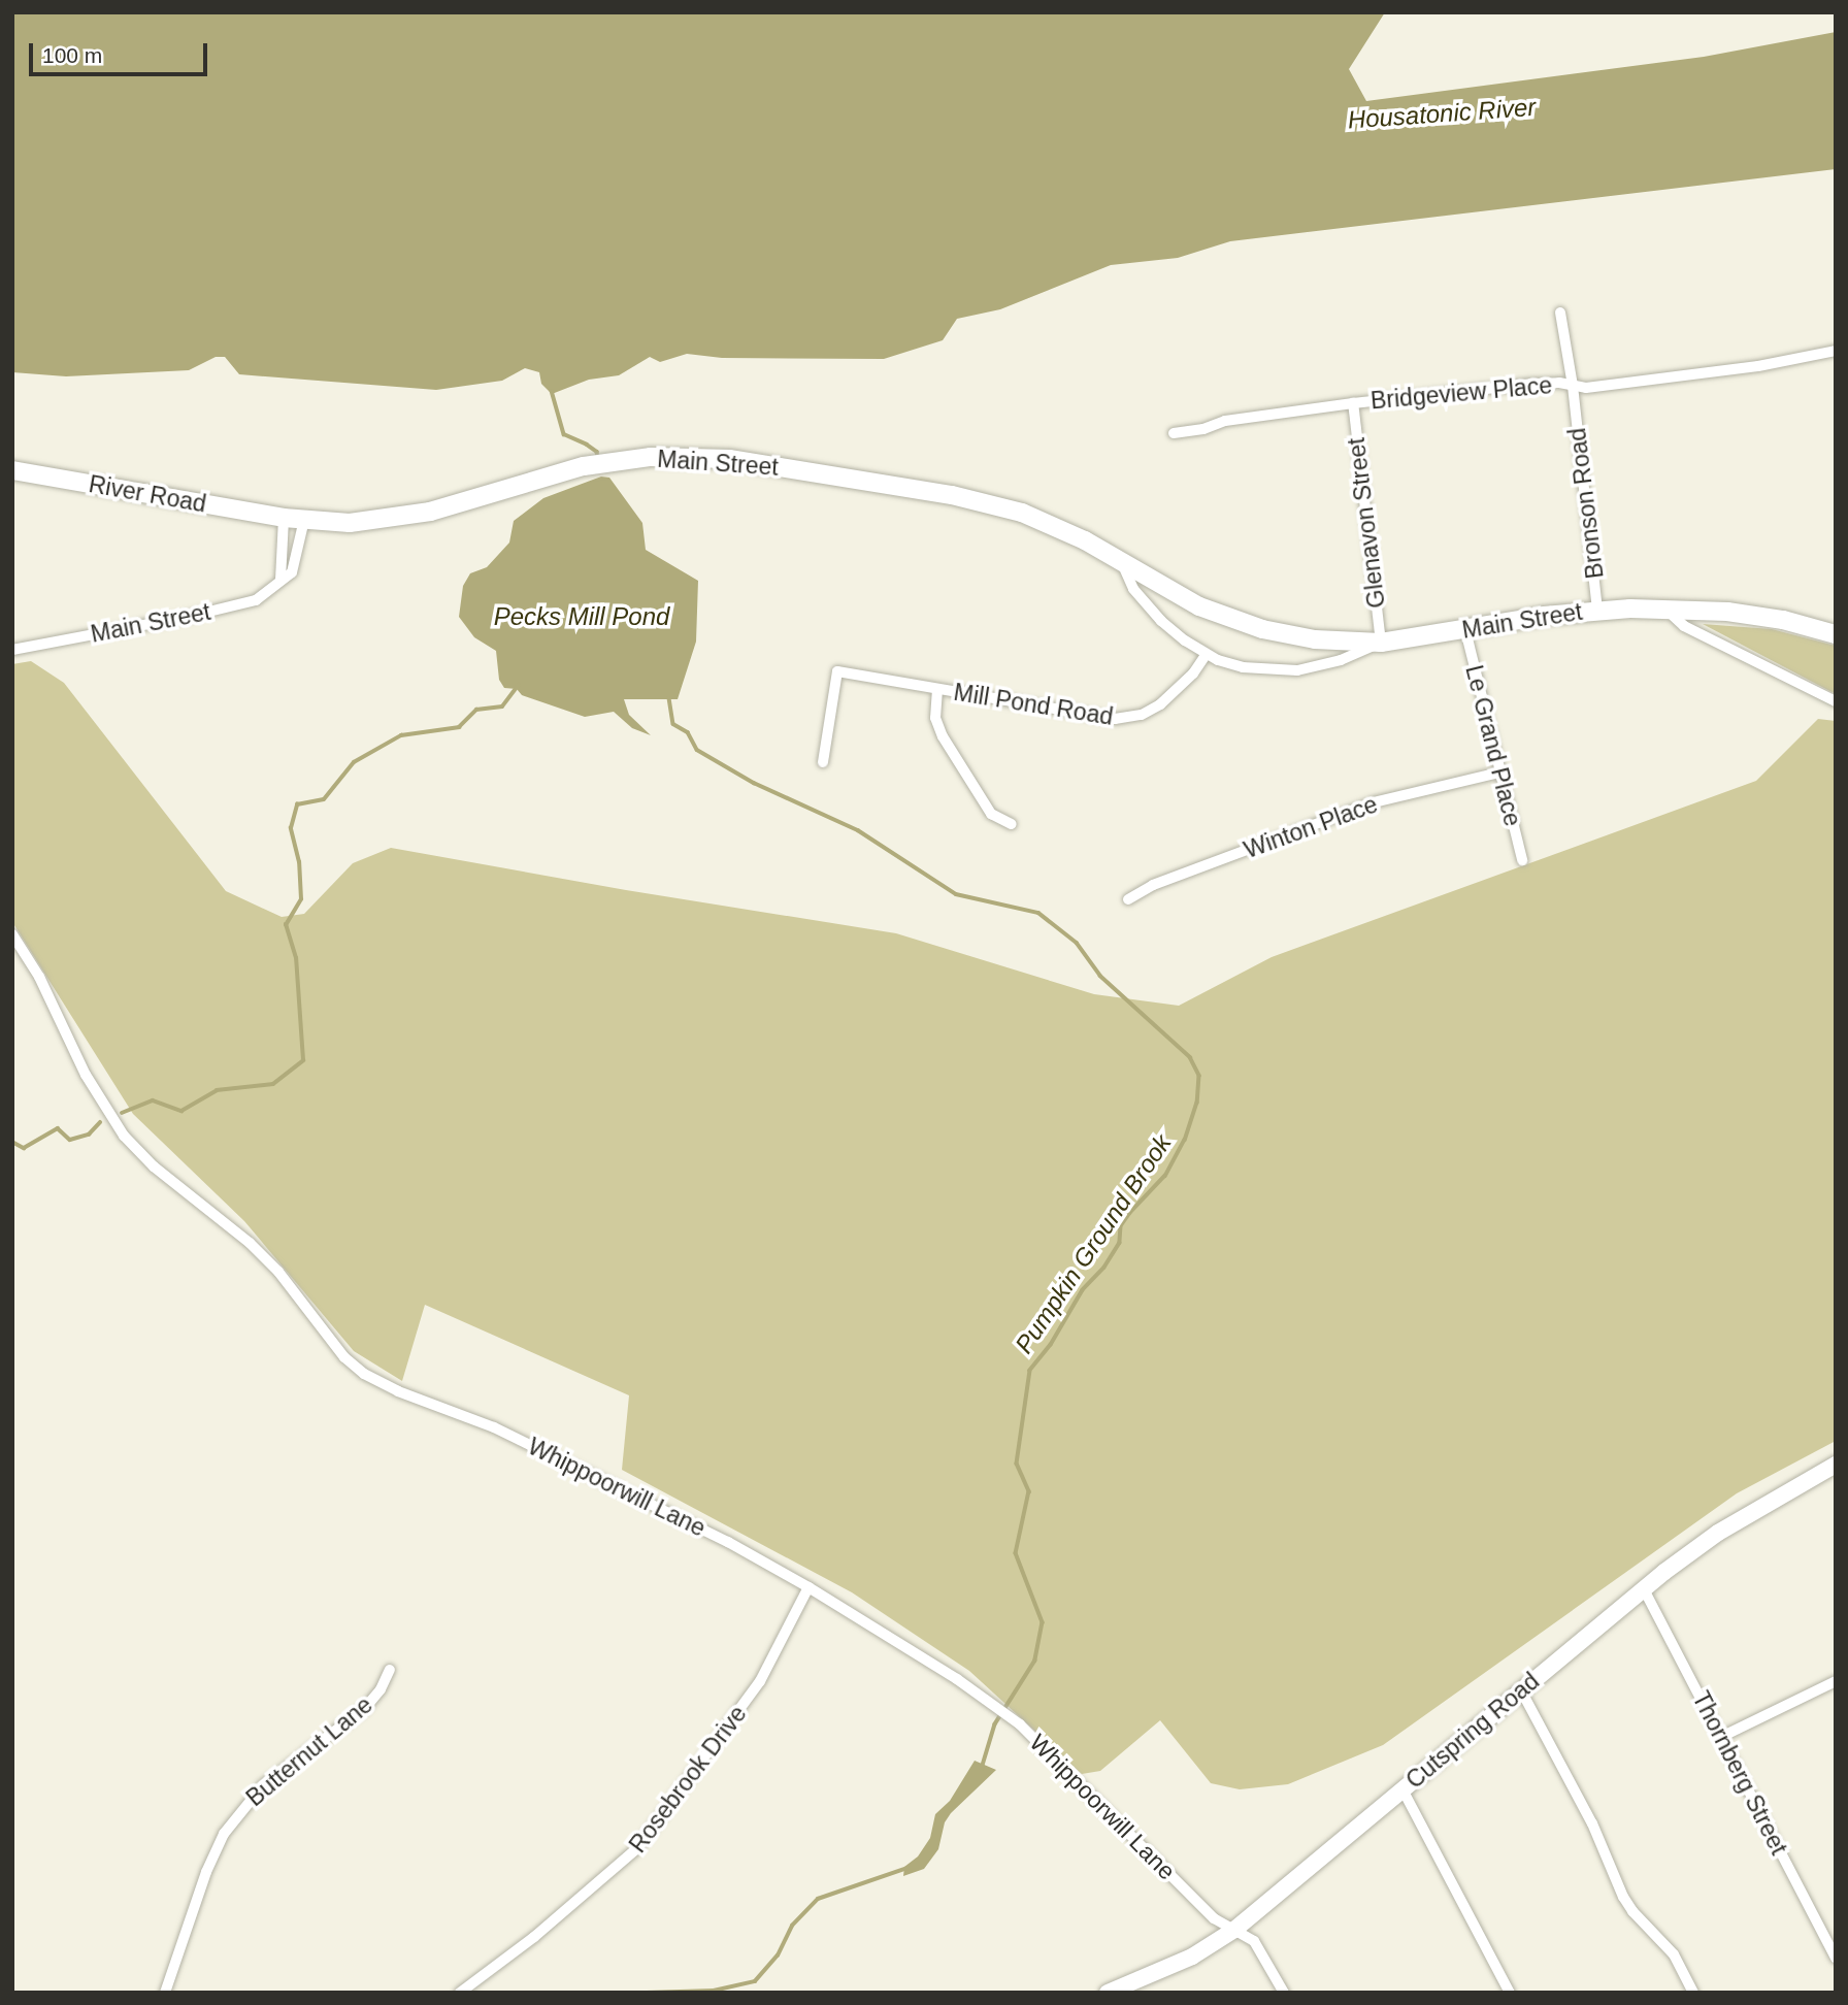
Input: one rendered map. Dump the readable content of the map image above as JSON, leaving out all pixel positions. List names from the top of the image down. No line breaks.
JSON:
{"streets":{"main road":["Main Street","River Road"],"street":["Bridgeview Place","Bronson Road","Glenavon Street","Mill Pond Road","Le Grand Place","Winton Place","Whippoorwill Lane","Cutspring Road","Butternut Lane","Thornberg Street","Rosebrook Drive"]},"crossings":[["Bridgeview Place","Bronson Road"],["Bridgeview Place","Glenavon Street"],["Main Street","River Road"],["Main Street","Bronson Road"],["Main Street","Glenavon Street"],["Main Street","Mill Pond Road"],["Main Street","Le Grand Place"],["Le Grand Place","Winton Place"],["Whippoorwill Lane","Cutspring Road"],["Whippoorwill Lane","Rosebrook Drive"],["Cutspring Road","Thornberg Street"]],"water":["Housatonic River","Pecks Mill Pond","Pumpkin Ground Brook"],"scale_bar":"100 m"}
